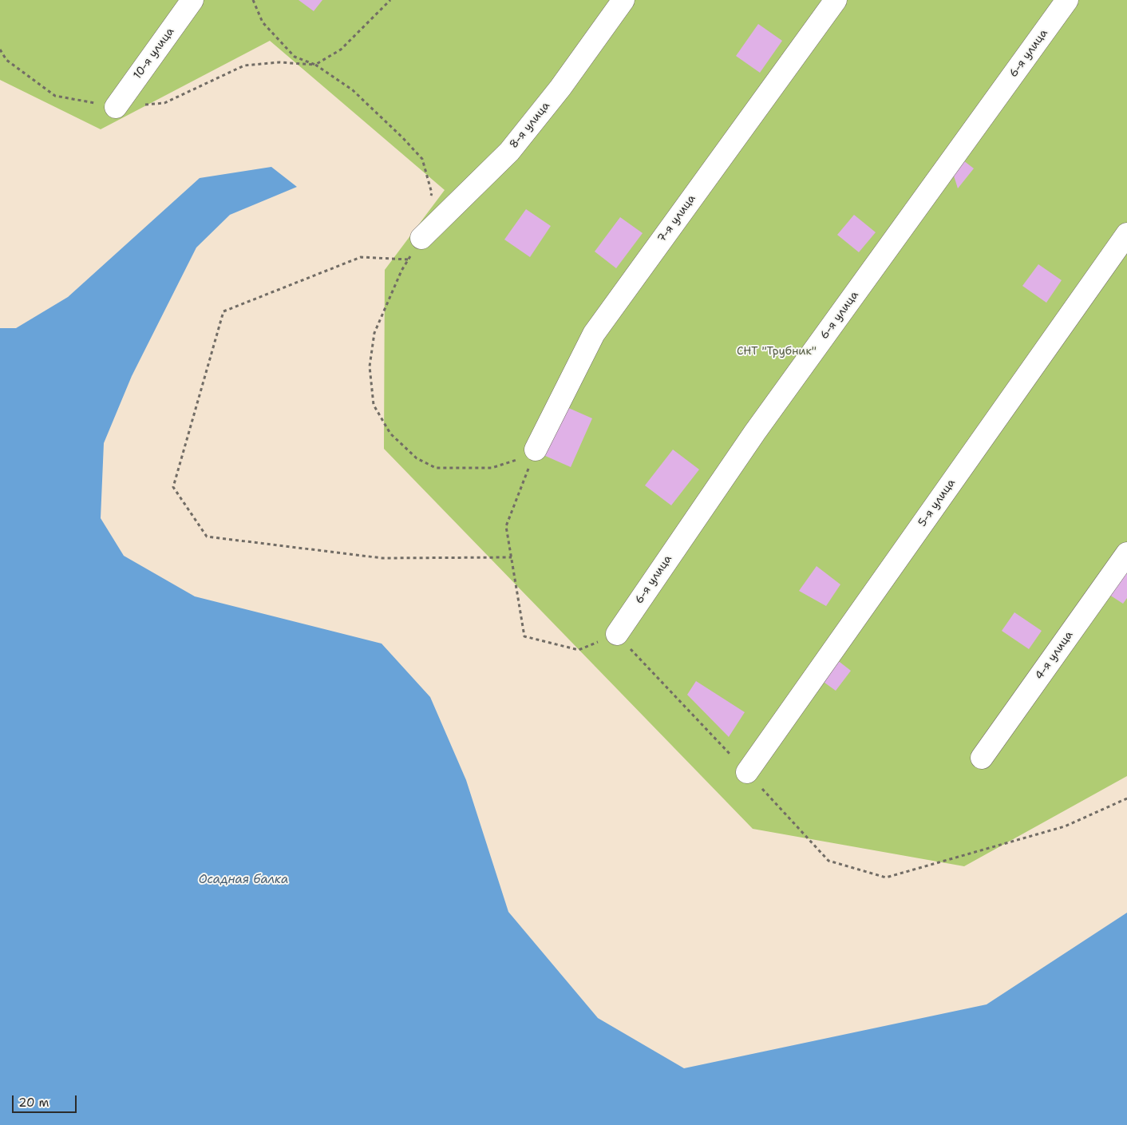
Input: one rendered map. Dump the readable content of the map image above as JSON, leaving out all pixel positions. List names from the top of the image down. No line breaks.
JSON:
{"streets":{"lane":["10-я улица","6-я улица","8-я улица","7-я улица","5-я улица","4-я улица"]},"water":["Осадная балка"],"parks":["СНТ \"Трубник\""],"scale_bar":"20 m"}
